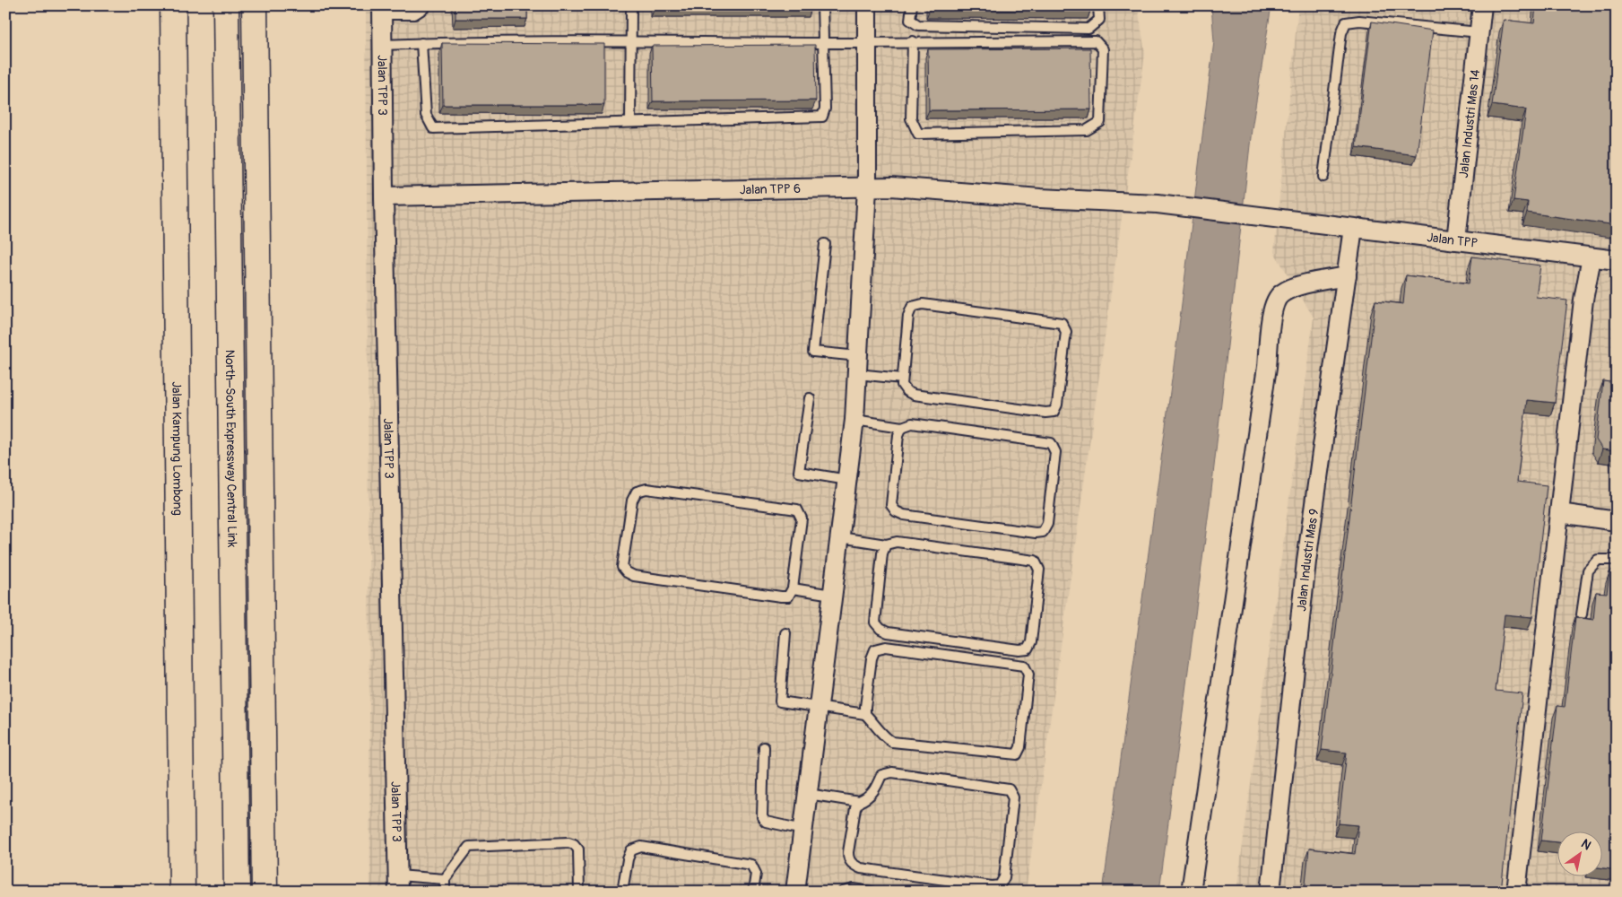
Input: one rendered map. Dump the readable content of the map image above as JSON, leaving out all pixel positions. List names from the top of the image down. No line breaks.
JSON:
{"streets":{"main road":["Jalan Kampung Lombong","North–South Expressway Central Link"],"street":["Jalan TPP 3","Jalan Industri Mas 14","Jalan TPP 6","Jalan TPP","Jalan Industri Mas 9"]},"crossings":[["Jalan TPP 3","Jalan TPP 6"],["Jalan Industri Mas 14","Jalan TPP"],["Jalan TPP 6","Jalan TPP"],["Jalan TPP","Jalan Industri Mas 9"]],"north":"top right"}
